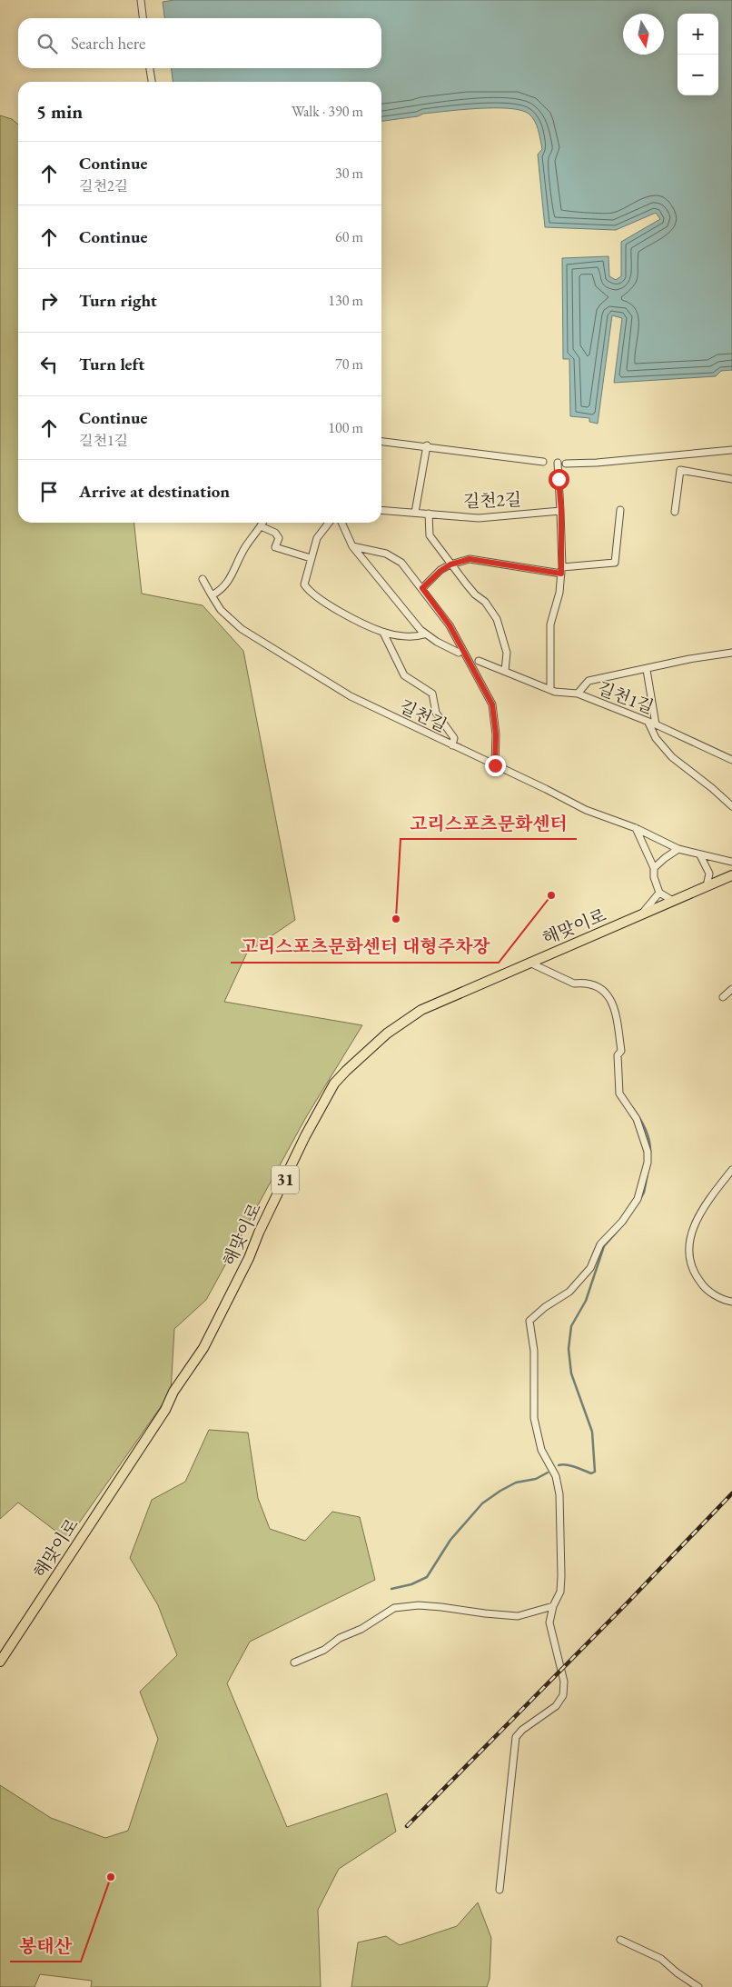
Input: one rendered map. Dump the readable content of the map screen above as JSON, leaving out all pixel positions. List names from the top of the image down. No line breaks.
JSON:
{"streets":{"main road":["해맞이로","31"],"street":["길천2길","길천1길","길천길"]},"crossings":[["길천길","해맞이로"]],"places":["고리스포츠문화센터 대형주차장","고리스포츠문화센터","봉태산"],"north":"bottom","page":{"map_buttons":["+","−"],"search":"Search here","heading":["5 min","Walk · 390 m"],"list":[["Continue","길천2길","30 m"],["Continue","60 m"],["Turn right","130 m"],["Turn left","70 m"],["Continue","길천1길","100 m"],"Arrive at destination"]}}
